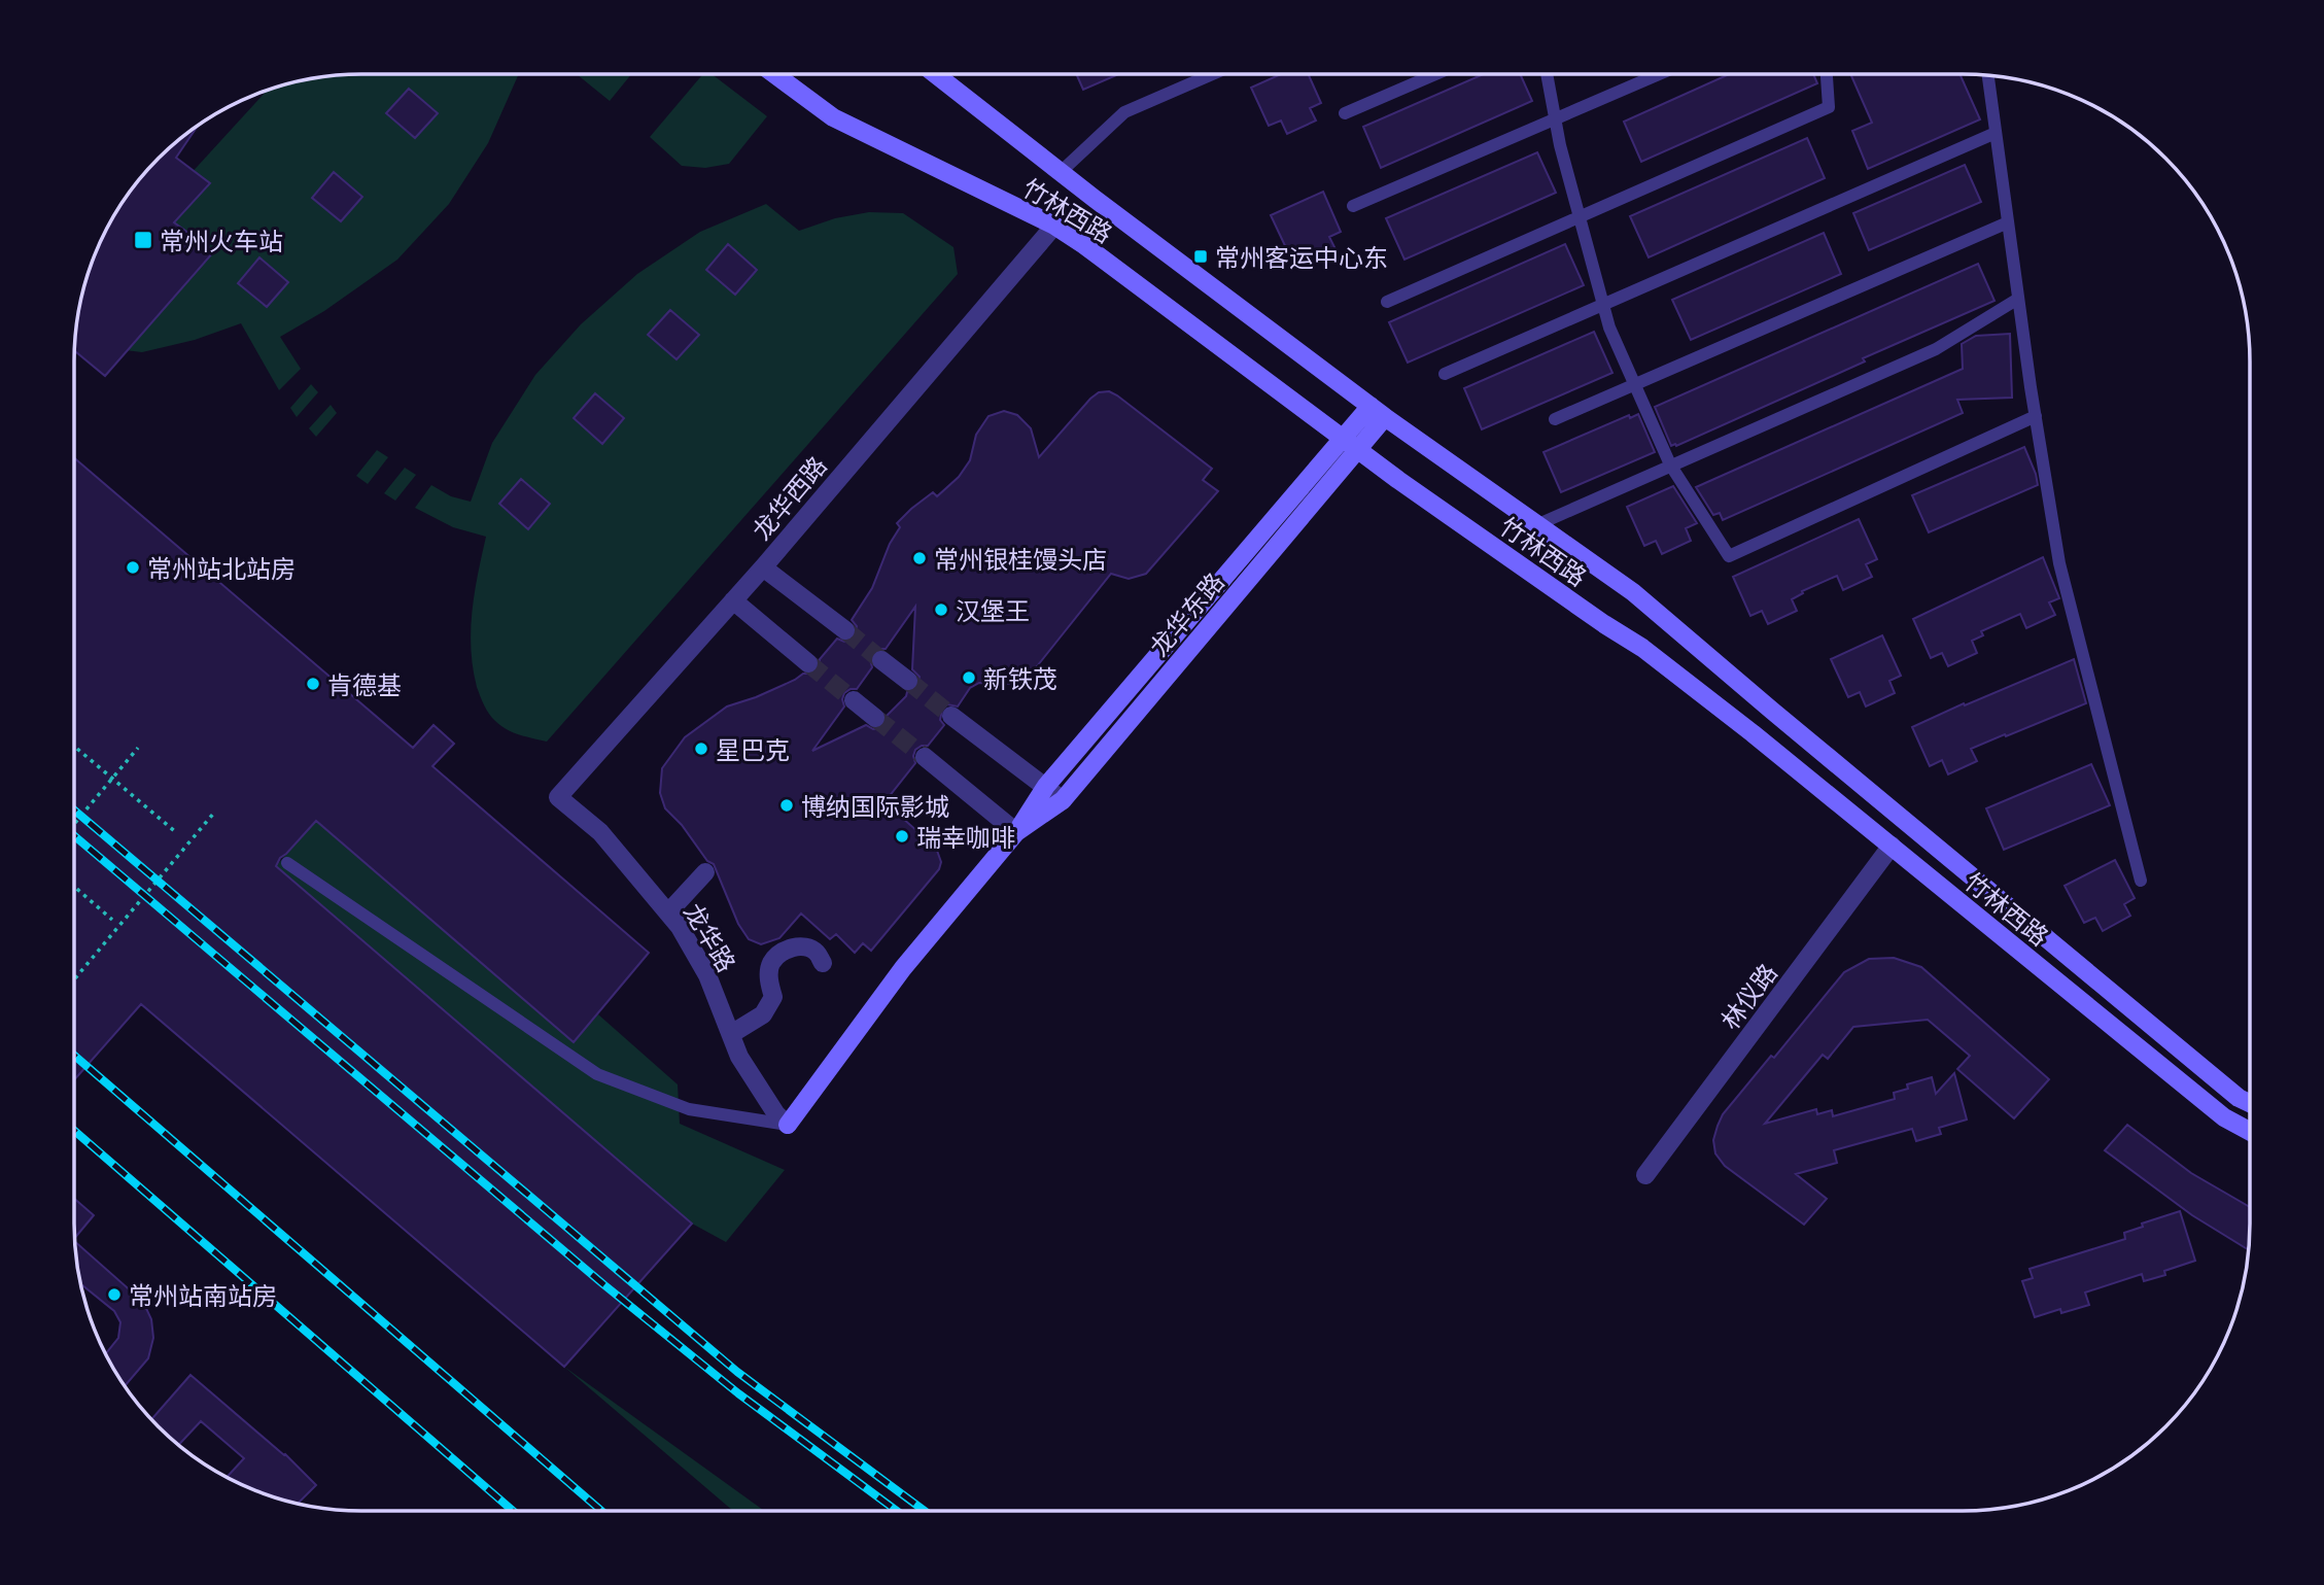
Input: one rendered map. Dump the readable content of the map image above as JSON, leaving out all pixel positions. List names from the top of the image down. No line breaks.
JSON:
{"streets":{"main road":["竹林西路","龙华东路"],"street":["龙华西路","龙华路","林仪路"]},"crossings":[["竹林西路","龙华西路"],["竹林西路","龙华东路"],["竹林西路","林仪路"],["龙华西路","龙华路"],["龙华东路","龙华路"]],"places":{"transit":["常州火车站","常州客运中心东"],"other":["常州银桂馒头店","常州站北站房","汉堡王","新铁茂","肯德基","星巴克","博纳国际影城","瑞幸咖啡","常州站南站房"]}}
